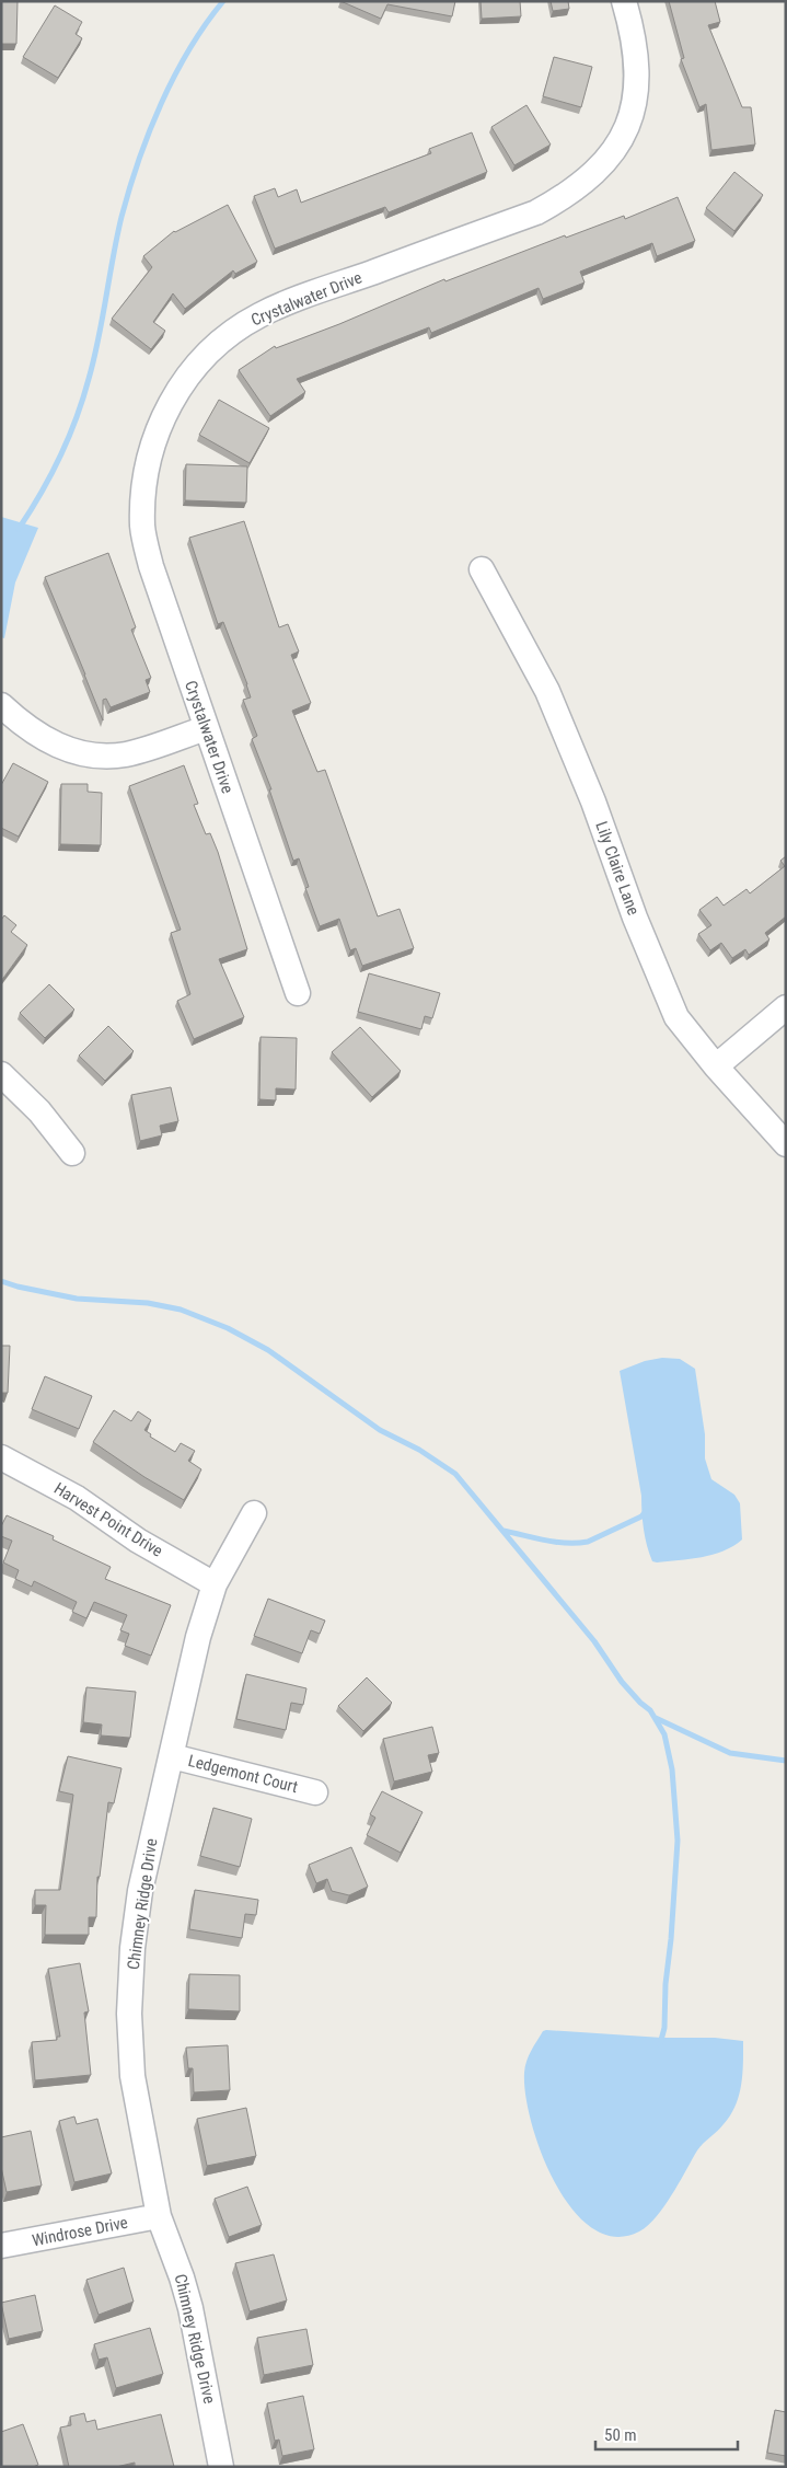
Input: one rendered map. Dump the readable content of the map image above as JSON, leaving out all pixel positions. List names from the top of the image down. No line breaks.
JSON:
{"streets":{"street":["Crystalwater Drive","Lily Claire Lane","Harvest Point Drive","Ledgemont Court","Chimney Ridge Drive","Windrose Drive"]},"crossings":[["Harvest Point Drive","Chimney Ridge Drive"],["Ledgemont Court","Chimney Ridge Drive"],["Chimney Ridge Drive","Windrose Drive"]],"scale_bar":"50 m"}
